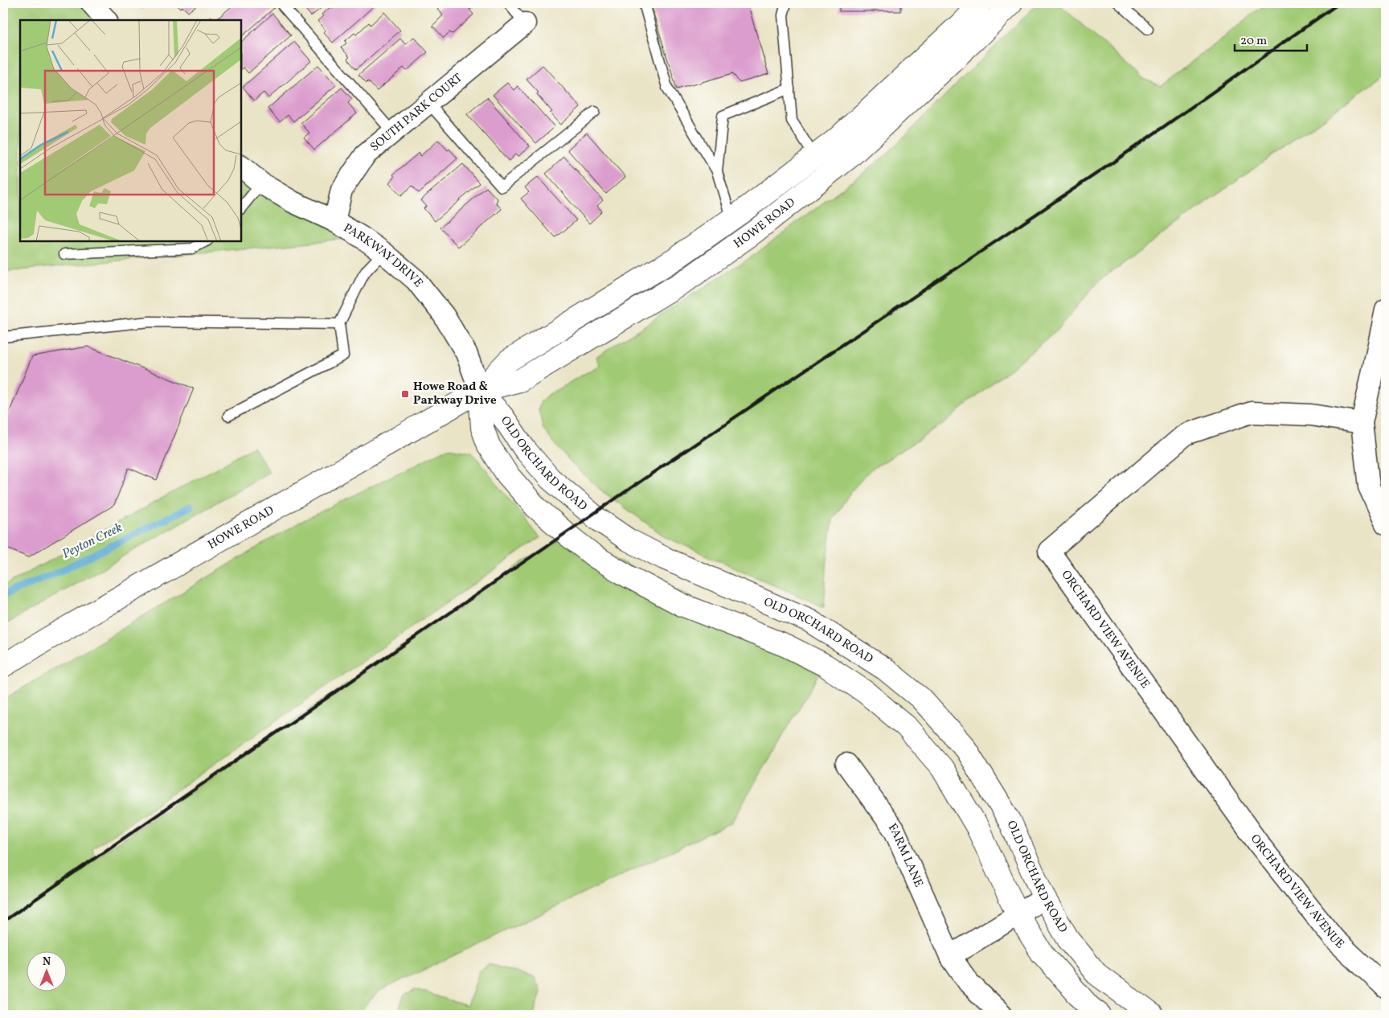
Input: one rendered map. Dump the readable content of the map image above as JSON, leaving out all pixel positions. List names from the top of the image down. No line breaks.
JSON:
{"streets":{"street":["SOUTH PARK COURT","HOWE ROAD","PARKWAY DRIVE","OLD ORCHARD ROAD","ORCHARD VIEW AVENUE","FARM LANE"]},"crossings":[["SOUTH PARK COURT","PARKWAY DRIVE"],["HOWE ROAD","PARKWAY DRIVE"],["HOWE ROAD","OLD ORCHARD ROAD"],["PARKWAY DRIVE","OLD ORCHARD ROAD"]],"water":["Peyton Creek"],"places":{"transit":["Howe Road & Parkway Drive"]},"scale_bar":"20 m","north":"top"}
